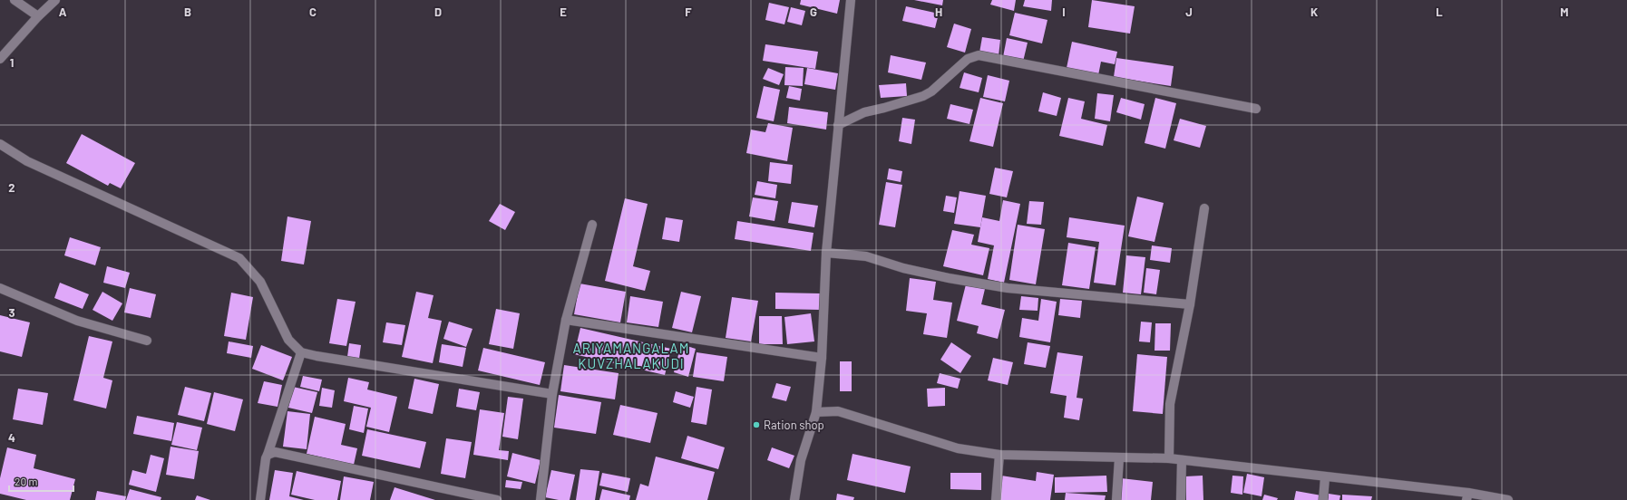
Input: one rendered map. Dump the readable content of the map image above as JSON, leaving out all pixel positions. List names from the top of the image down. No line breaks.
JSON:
{"districts":["ARIYAMANGALAM KUVZHALAKUDI"],"places":["Ration shop"],"scale_bar":"20 m","grid":{"columns":["A","B","C","D","E","F","G","H","I","J","K","L","M"],"rows":["1","2","3","4"]}}
